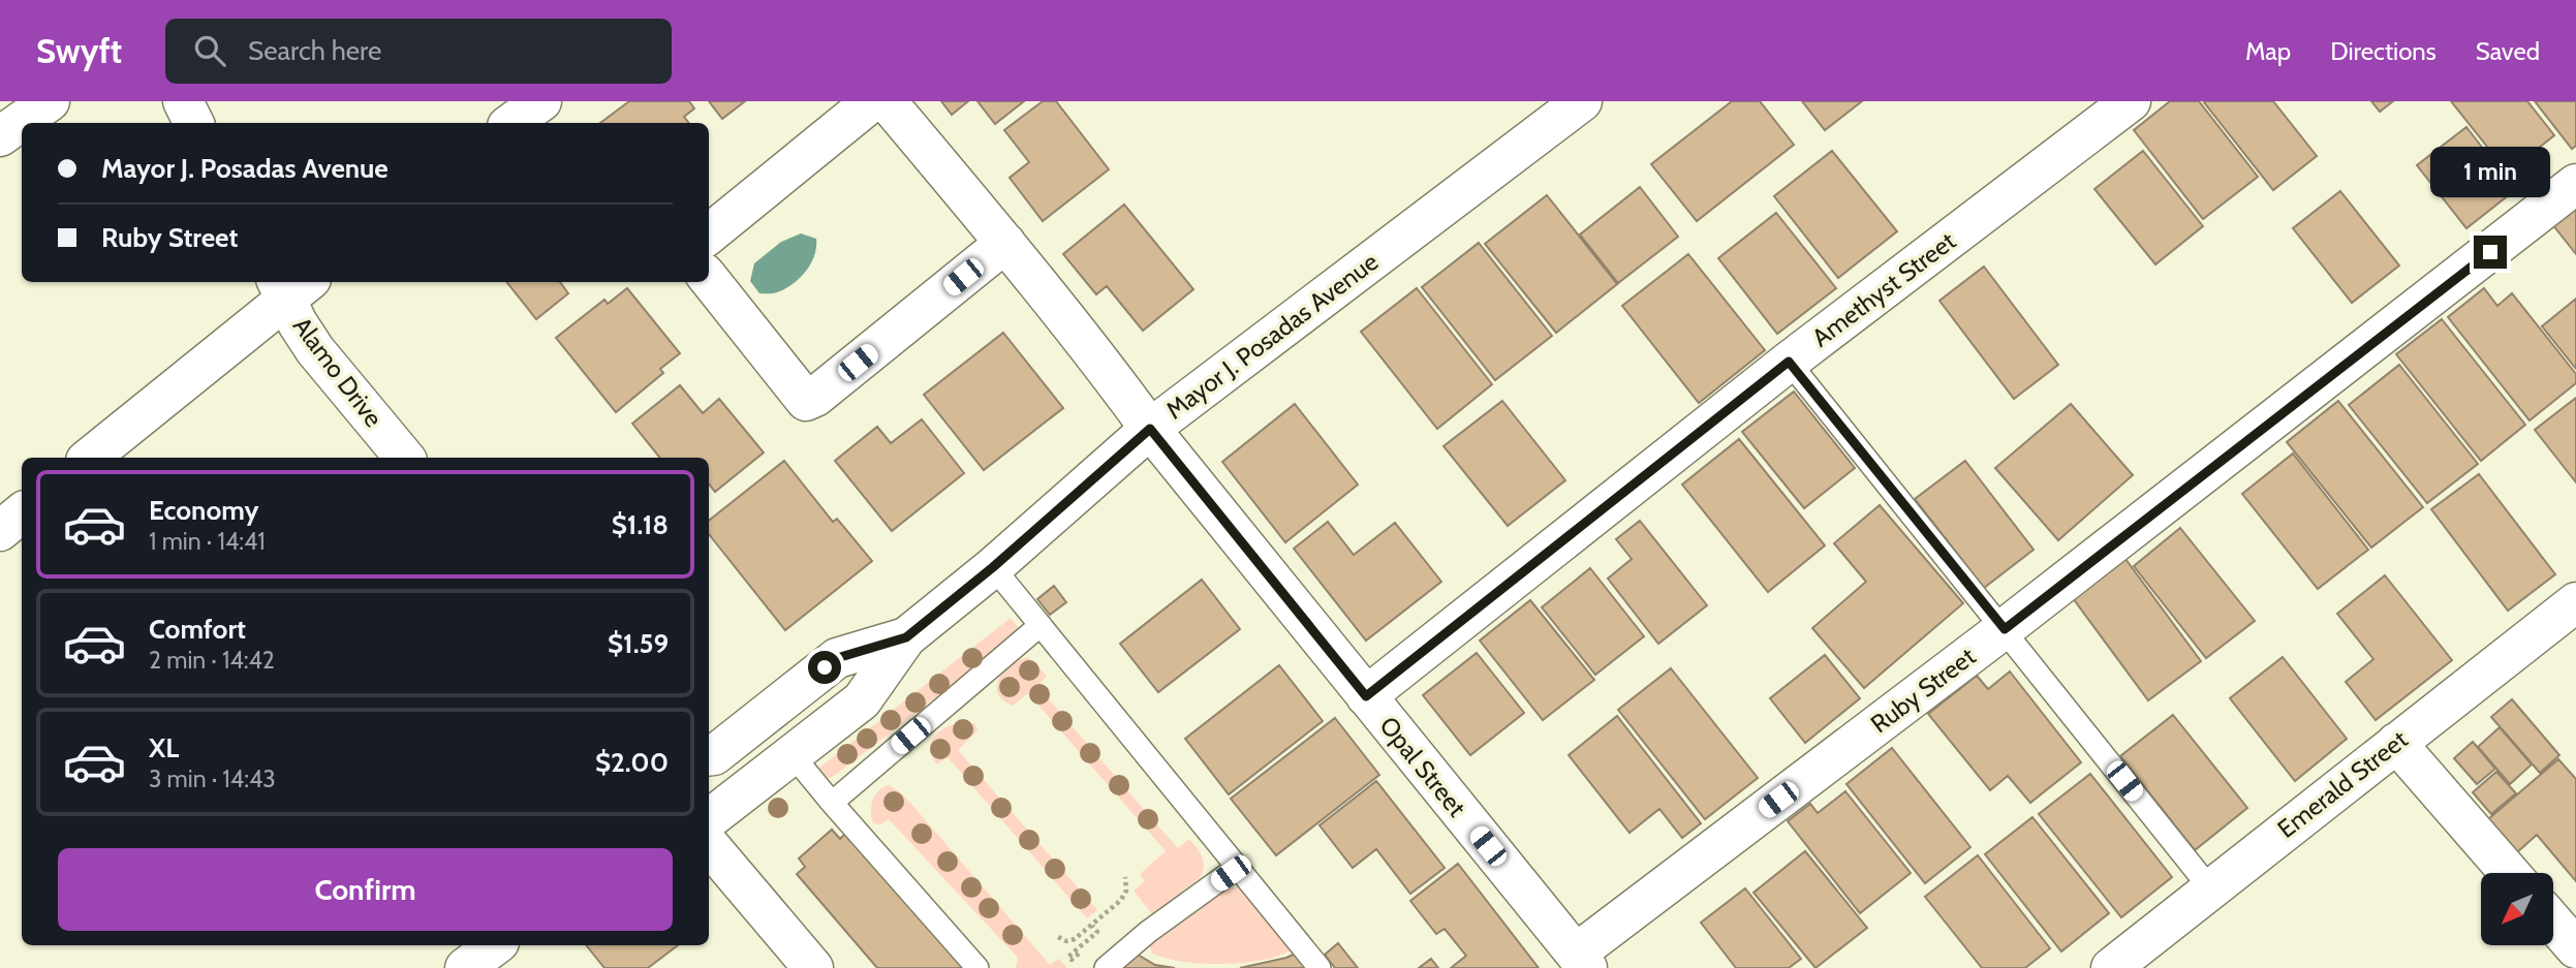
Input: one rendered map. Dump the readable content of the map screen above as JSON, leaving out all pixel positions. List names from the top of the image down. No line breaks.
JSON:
{"streets":{"street":["Amethyst Street","Mayor J. Posadas Avenue","Alamo Drive","Ruby Street","Opal Street","Emerald Street"]},"crossings":[["Amethyst Street","Opal Street"],["Mayor J. Posadas Avenue","Opal Street"],["Ruby Street","Opal Street"]],"north":"bottom left","page":{"header":"Swyft","search":"Search here","nav":["Map","Directions","Saved"],"banner":["Mayor J. Posadas Avenue","Ruby Street"],"bubble":"1 min","list":[{"name":"Economy","note":"1 min · 14:41","value":"$1.18"},{"name":"Comfort","note":"2 min · 14:42","value":"$1.59"},{"name":"XL","note":"3 min · 14:43","value":"$2.00"}],"buttons":"Confirm"}}
